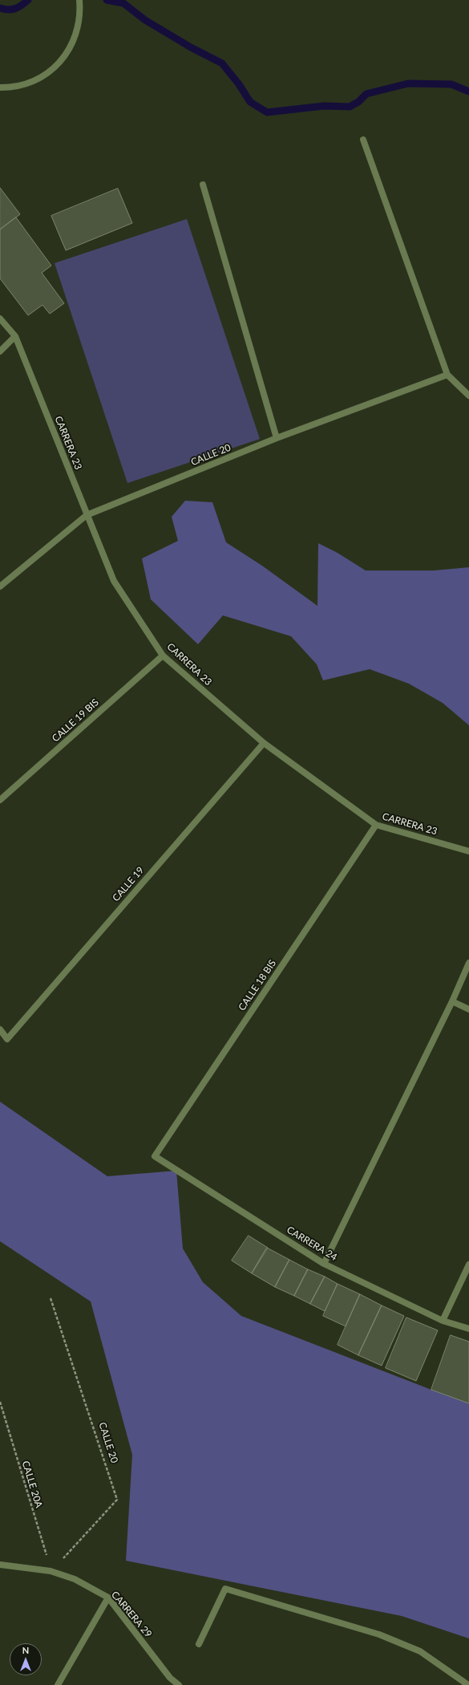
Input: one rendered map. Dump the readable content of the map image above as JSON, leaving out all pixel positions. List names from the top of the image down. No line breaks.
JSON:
{"streets":{"street":["CARRERA 23","CALLE 20","CALLE 19 BIS","CALLE 19","CALLE 18 BIS","CARRERA 24","CARRERA 29"],"path":["CALLE 20A"]},"crossings":[["CARRERA 23","CALLE 20"],["CARRERA 23","CALLE 19 BIS"],["CARRERA 23","CALLE 19"],["CARRERA 23","CALLE 18 BIS"],["CALLE 20","CALLE 20A"],["CALLE 20","CARRERA 29"],["CALLE 18 BIS","CARRERA 24"],["CALLE 20A","CARRERA 29"]],"north":"top"}
